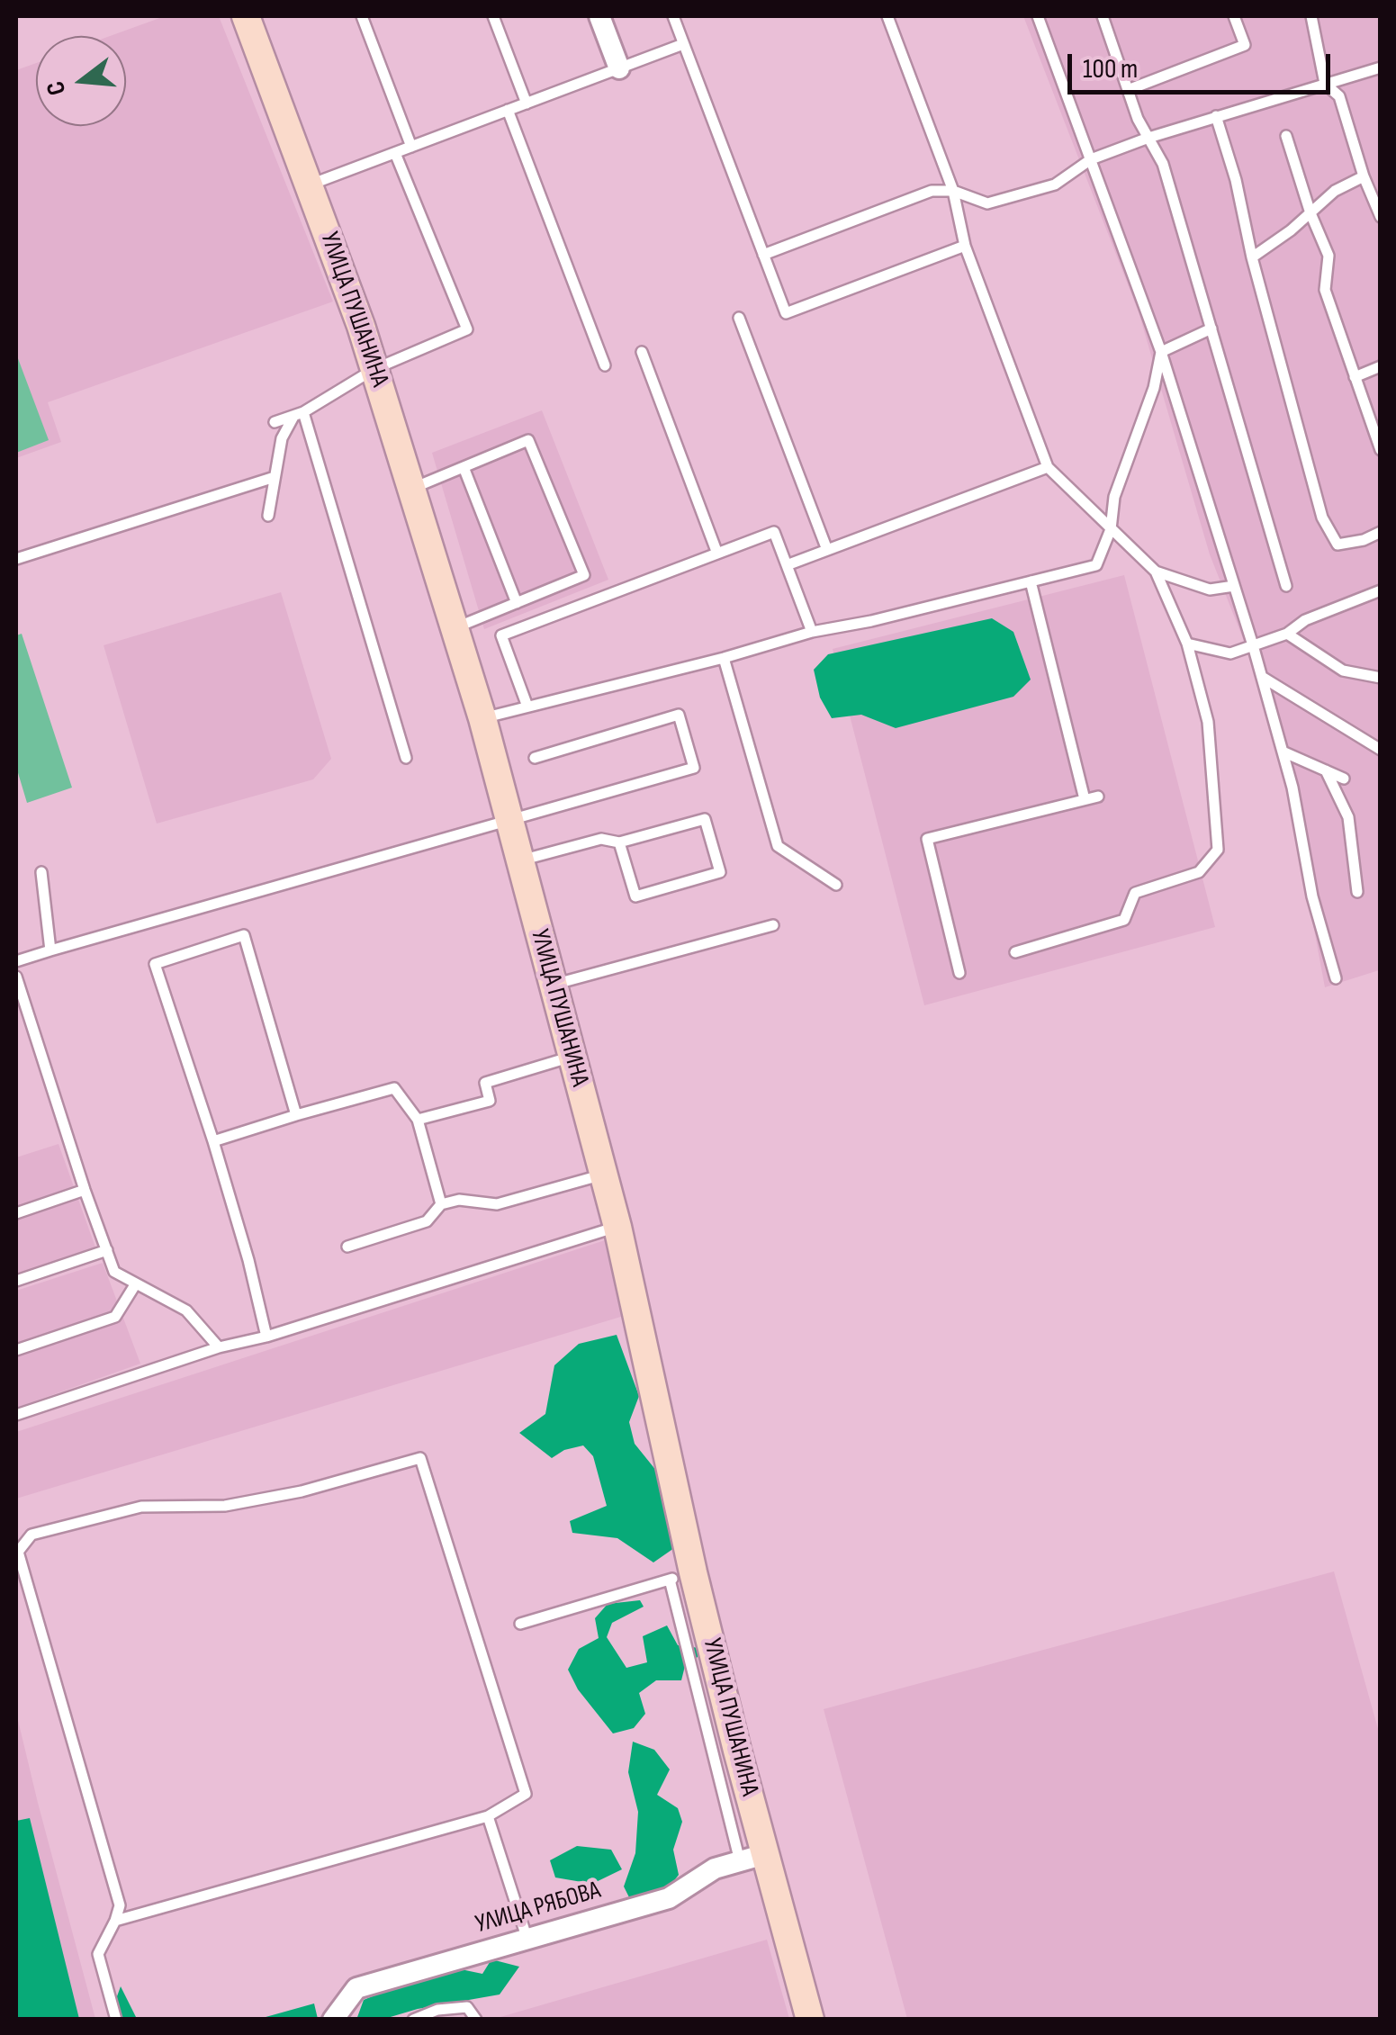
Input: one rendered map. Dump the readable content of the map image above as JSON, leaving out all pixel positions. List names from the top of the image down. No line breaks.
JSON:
{"streets":{"street":["УЛИЦА ПУШАНИНА","УЛИЦА РЯБОВА"]},"crossings":[["УЛИЦА ПУШАНИНА","УЛИЦА РЯБОВА"]],"scale_bar":"100 m","north":"left"}
